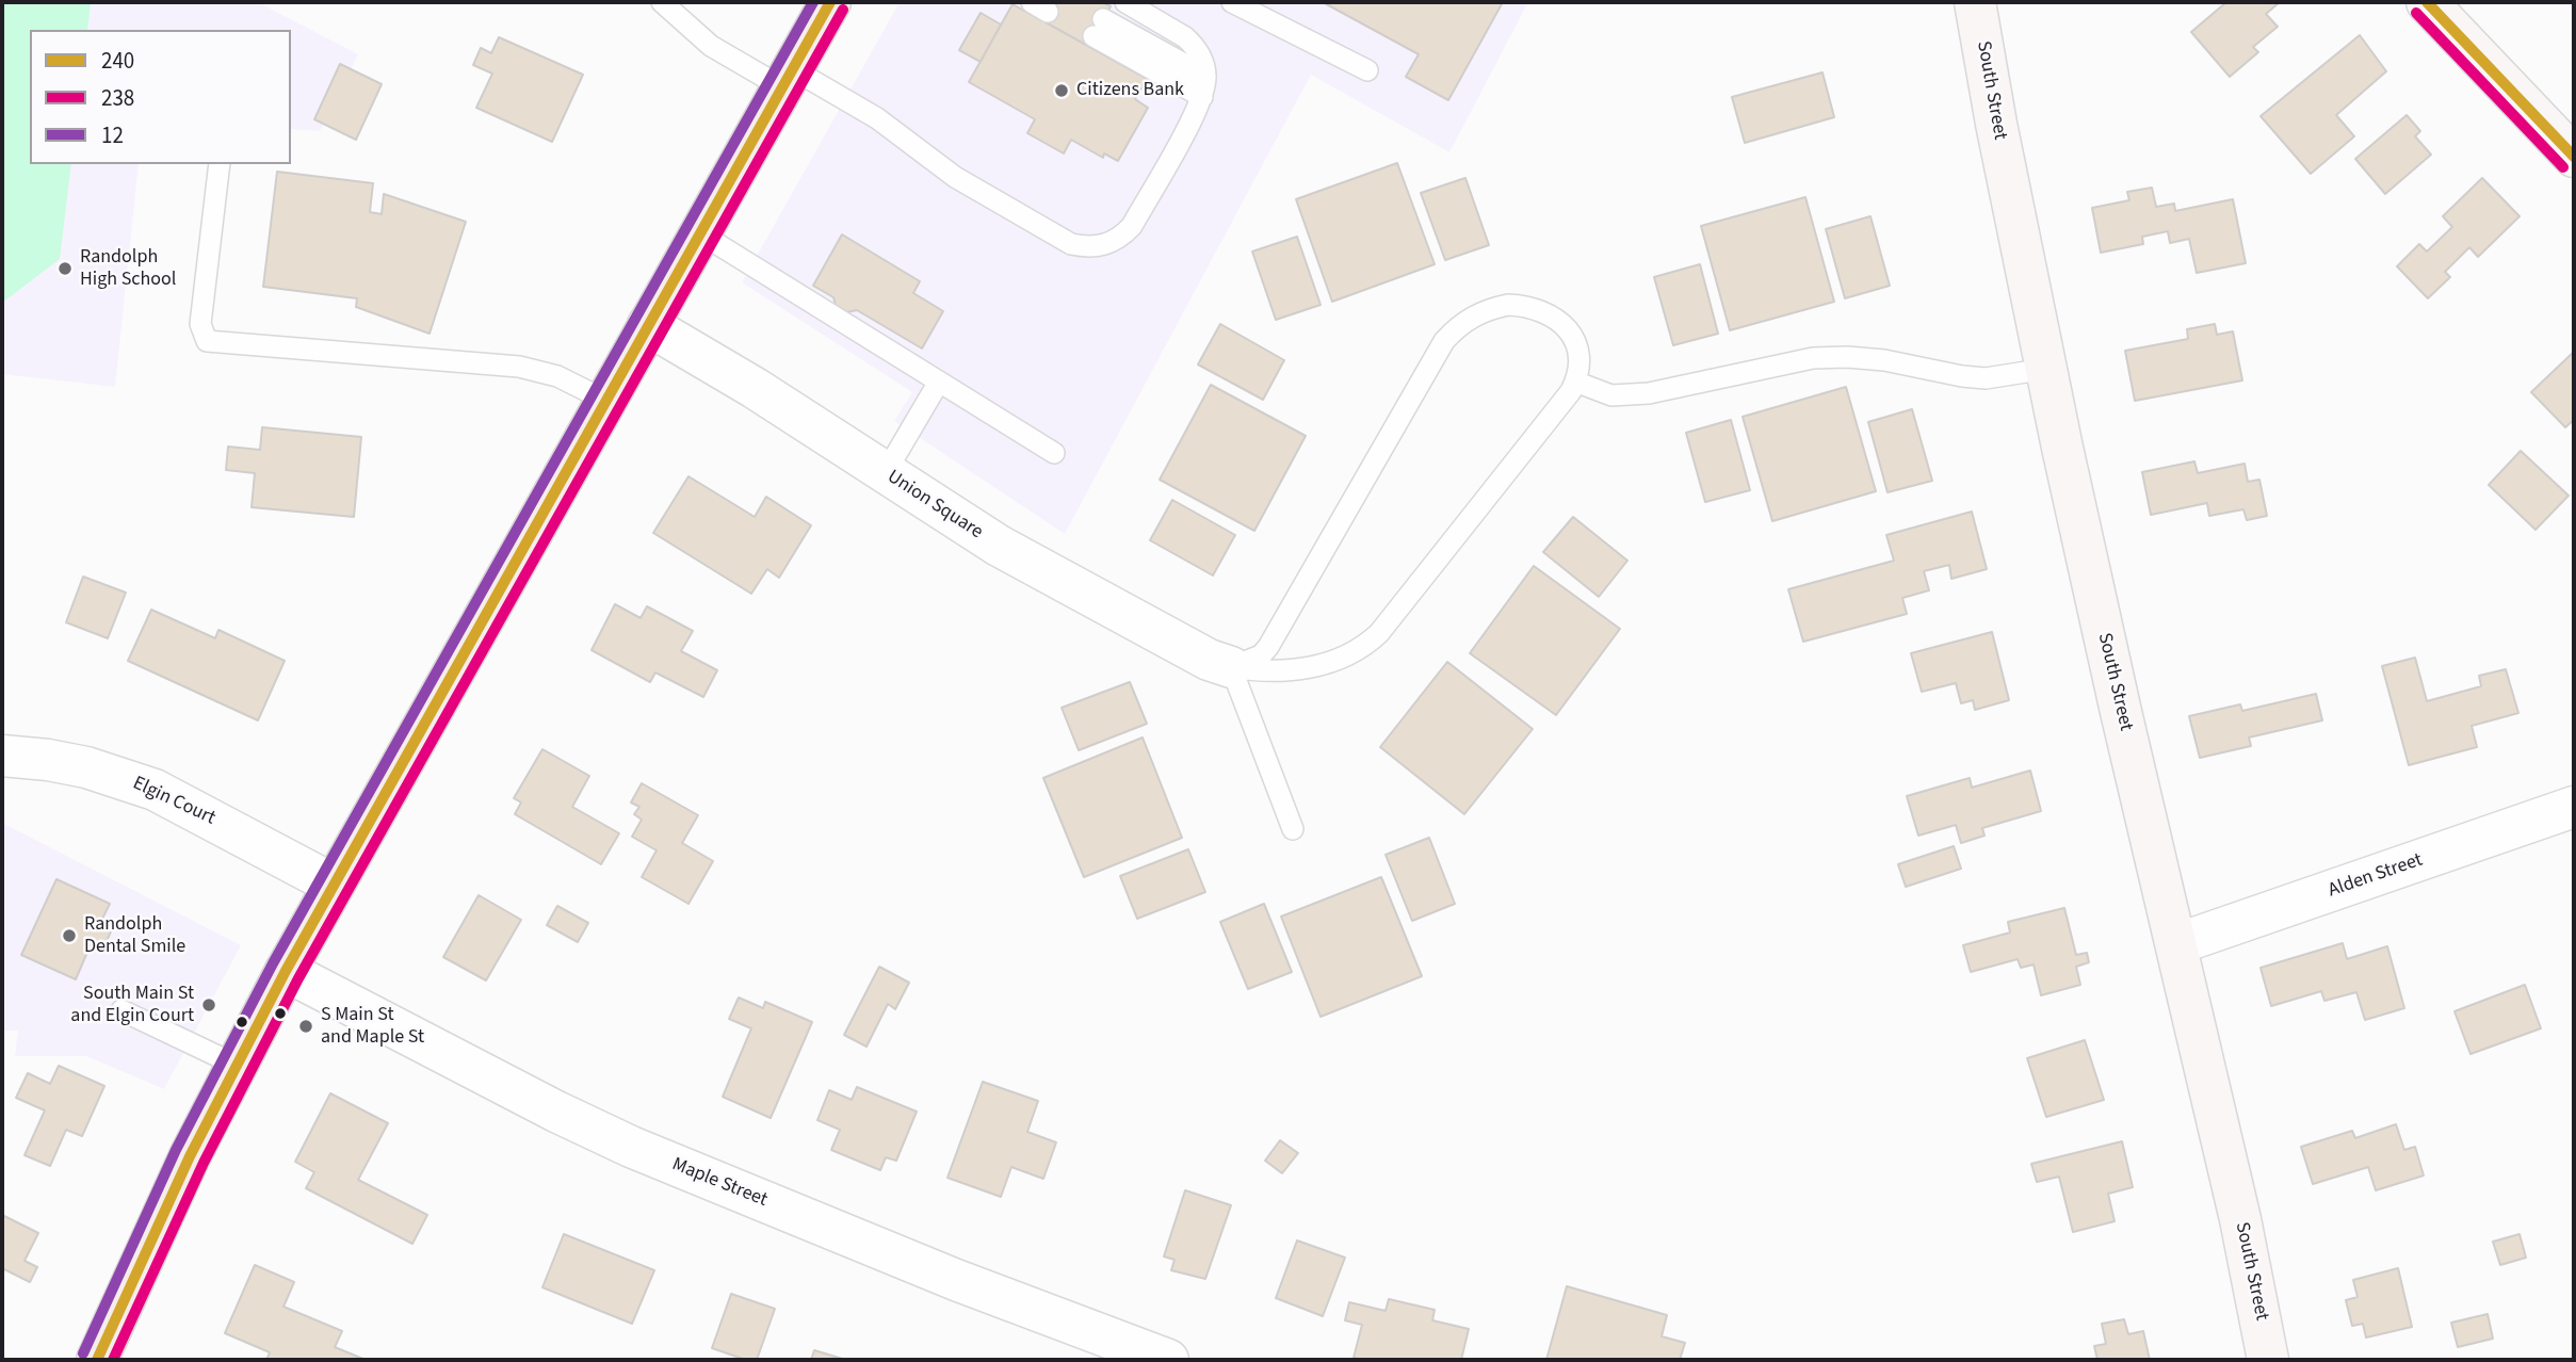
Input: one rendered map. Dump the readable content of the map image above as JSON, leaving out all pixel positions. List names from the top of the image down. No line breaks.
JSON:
{"streets":{"main road":["South Street"],"street":["Union Square","Elgin Court","Alden Street","Maple Street"]},"crossings":[["South Street","Alden Street"]],"places":["Citizens Bank","Randolph High School","Randolph Dental Smile","South Main St and Elgin Court","S Main St and Maple St"],"lines":["transit line 240","transit line 12","transit line 238"],"legend":["240","238","12"]}
